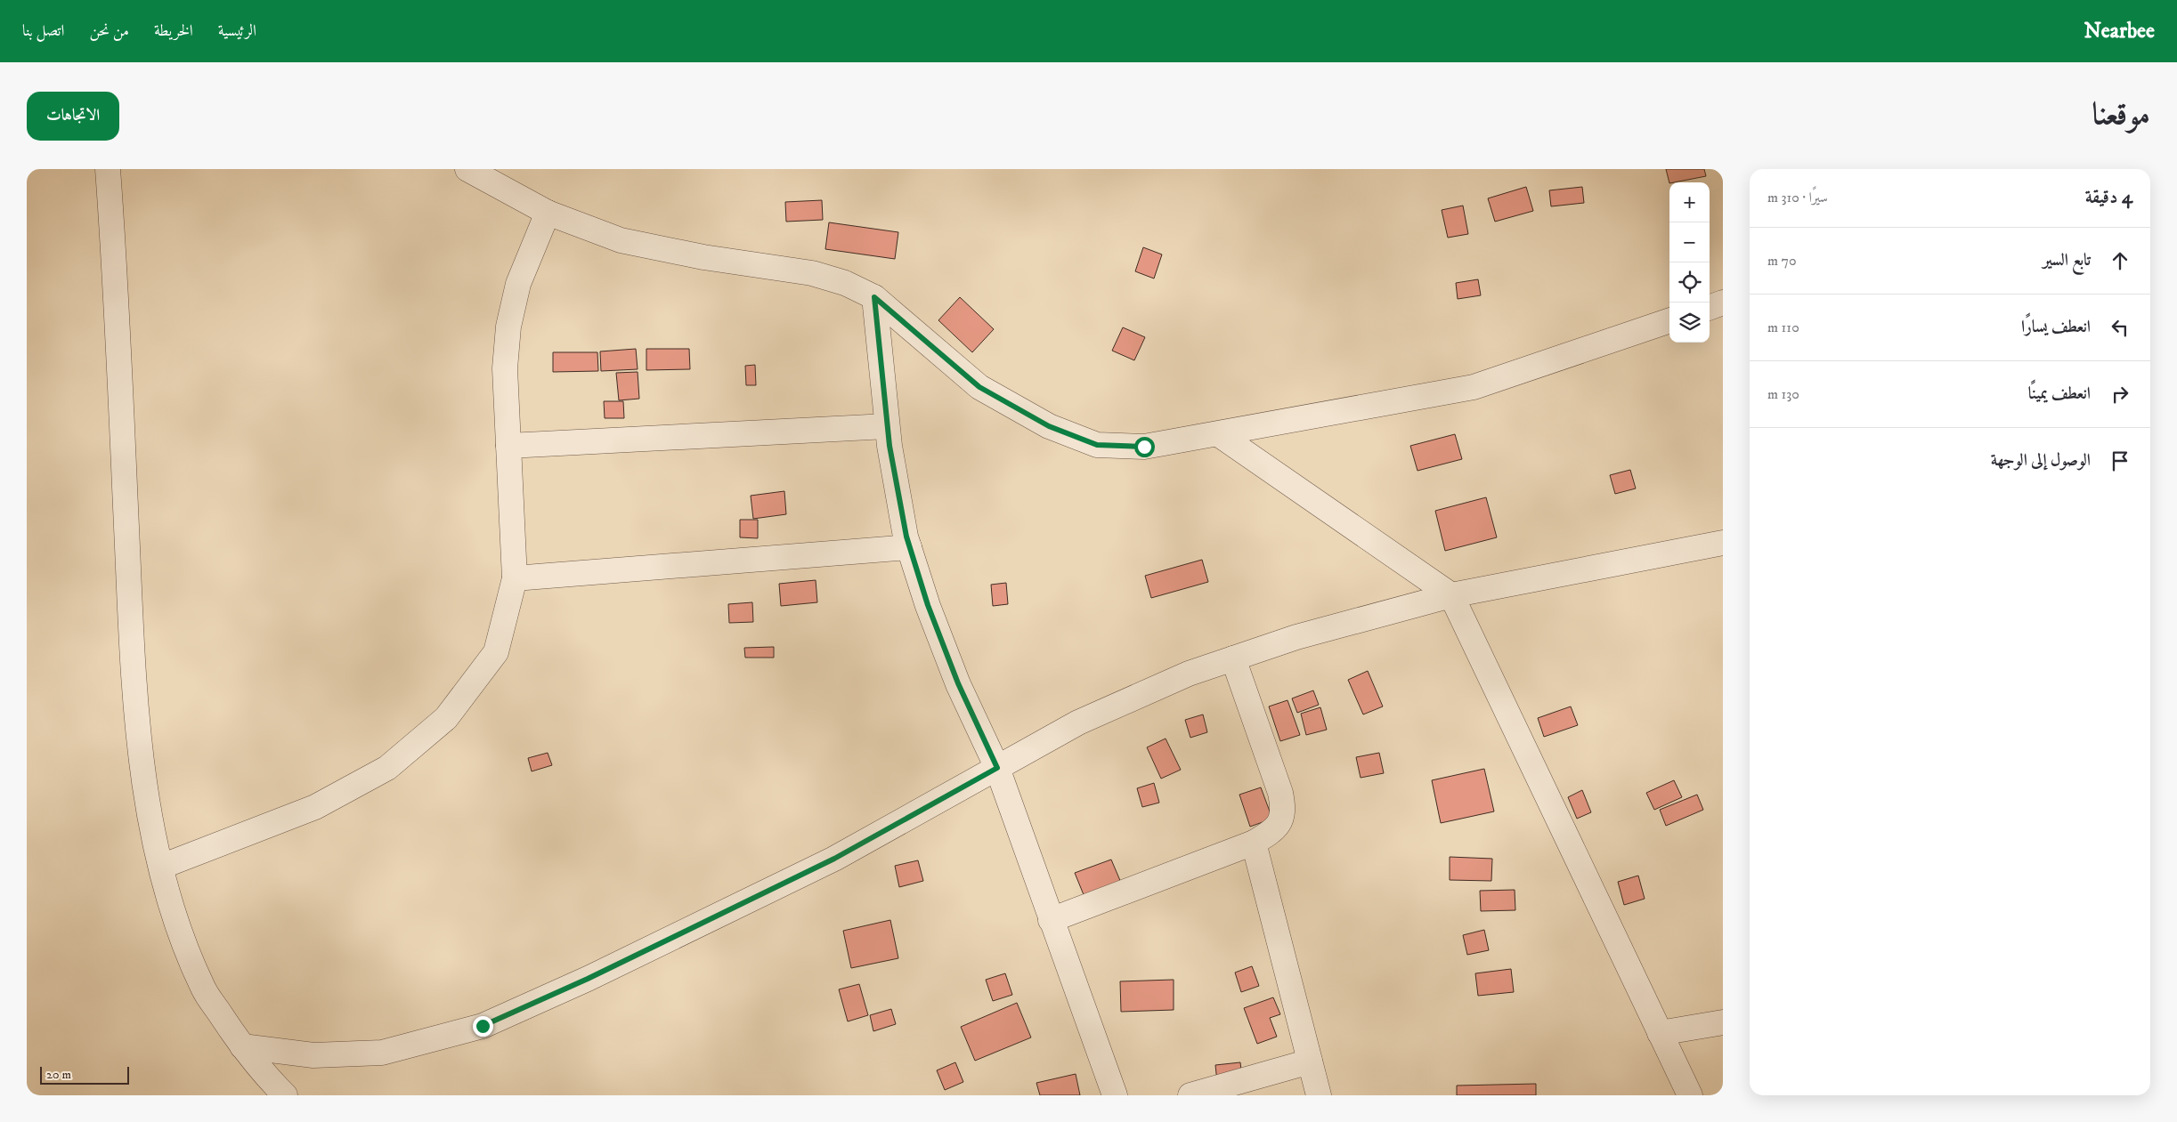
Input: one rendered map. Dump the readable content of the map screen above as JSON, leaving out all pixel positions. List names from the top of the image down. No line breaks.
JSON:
{"scale_bar":"20 m","page":{"header":"Nearbee","nav":["الرئيسية","الخريطة","من نحن","اتصل بنا"],"title":"موقعنا","buttons":"الاتجاهات","heading":["4 دقيقة","سيرًا · 310 m"],"map_buttons":["+","−"],"list":[["تابع السير","70 m"],["انعطف يسارًا","110 m"],["انعطف يمينًا","130 m"],"الوصول إلى الوجهة"],"scale":"20 m"}}
